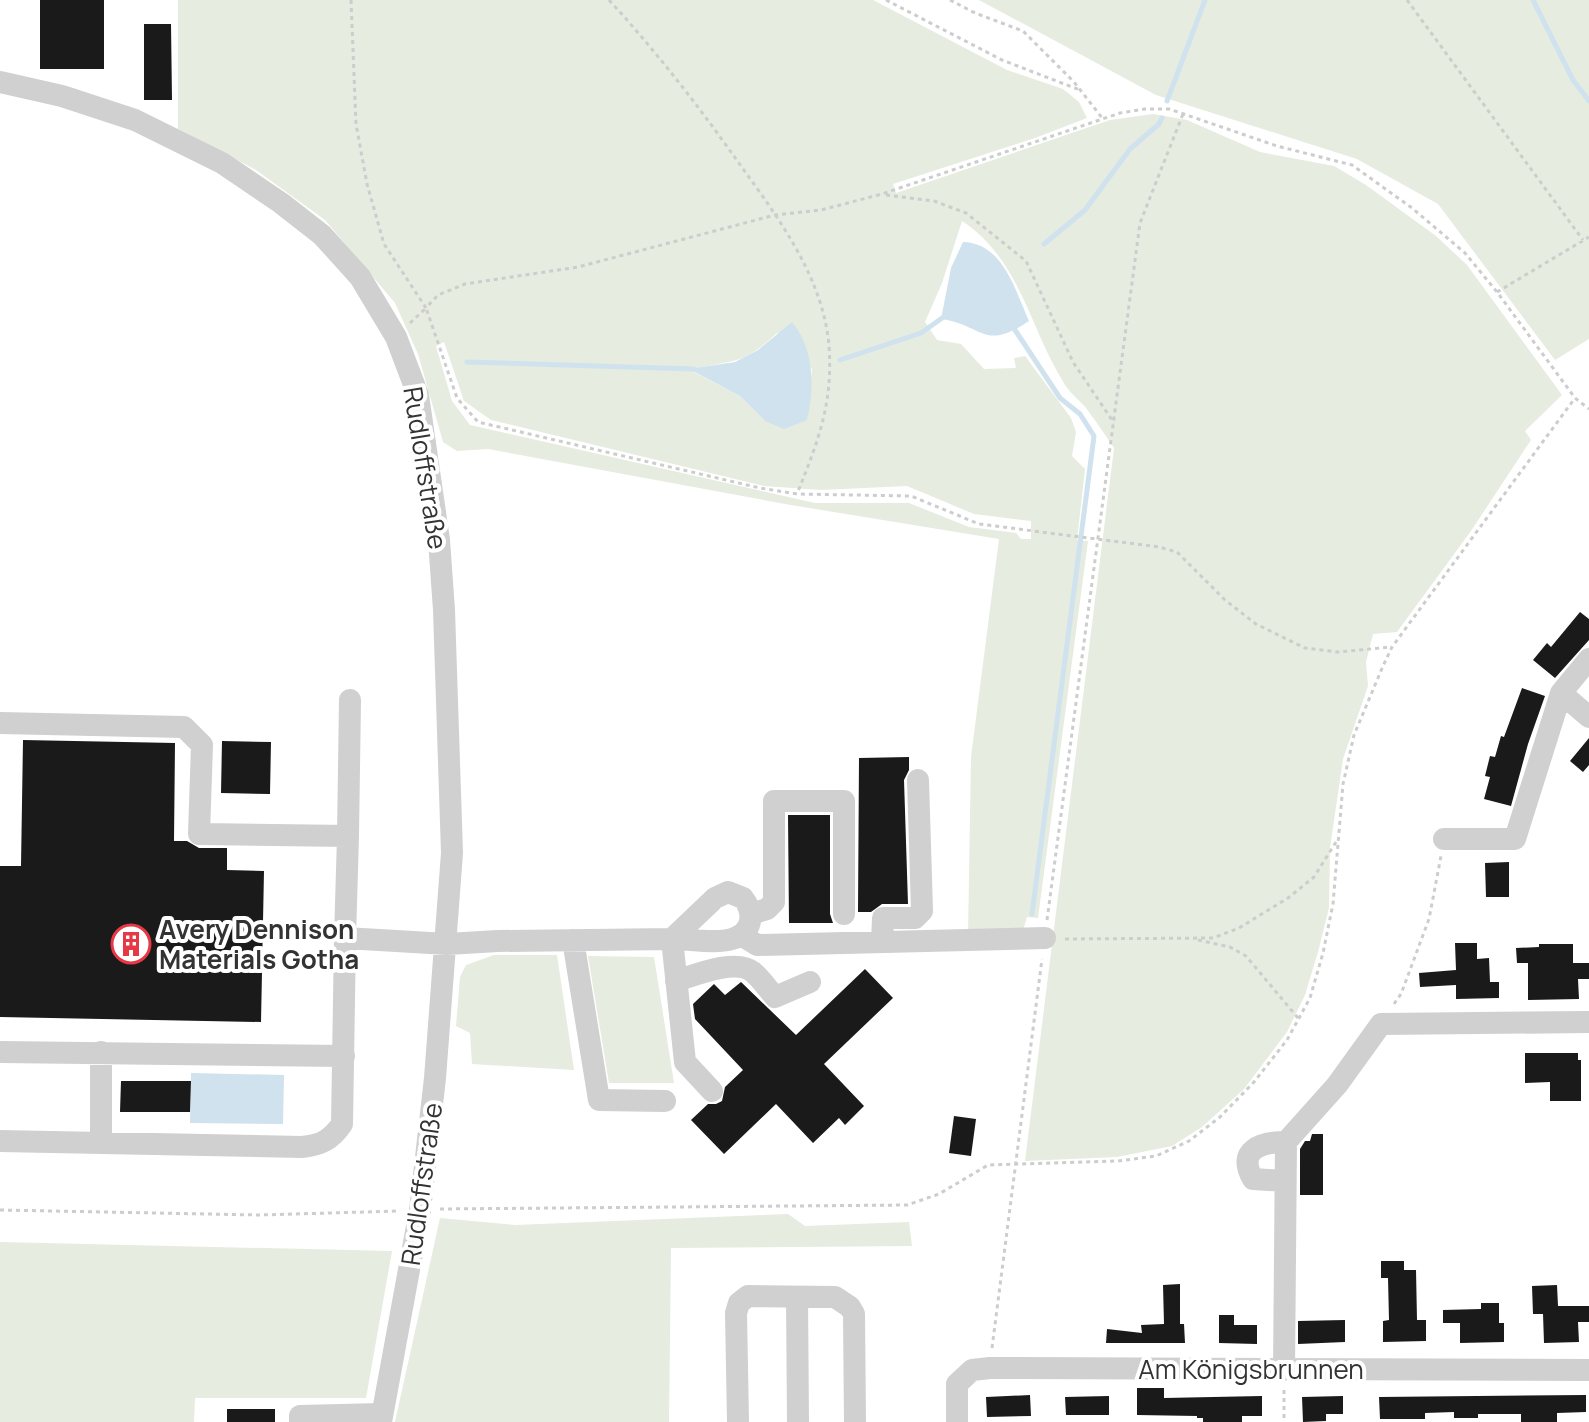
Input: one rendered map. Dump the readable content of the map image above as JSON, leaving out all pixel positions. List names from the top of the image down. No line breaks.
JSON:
{"streets":{"street":["Rudloffstraße","Am Königsbrunnen"]},"places":{"building":["Avery Dennison Materials Gotha"]}}
